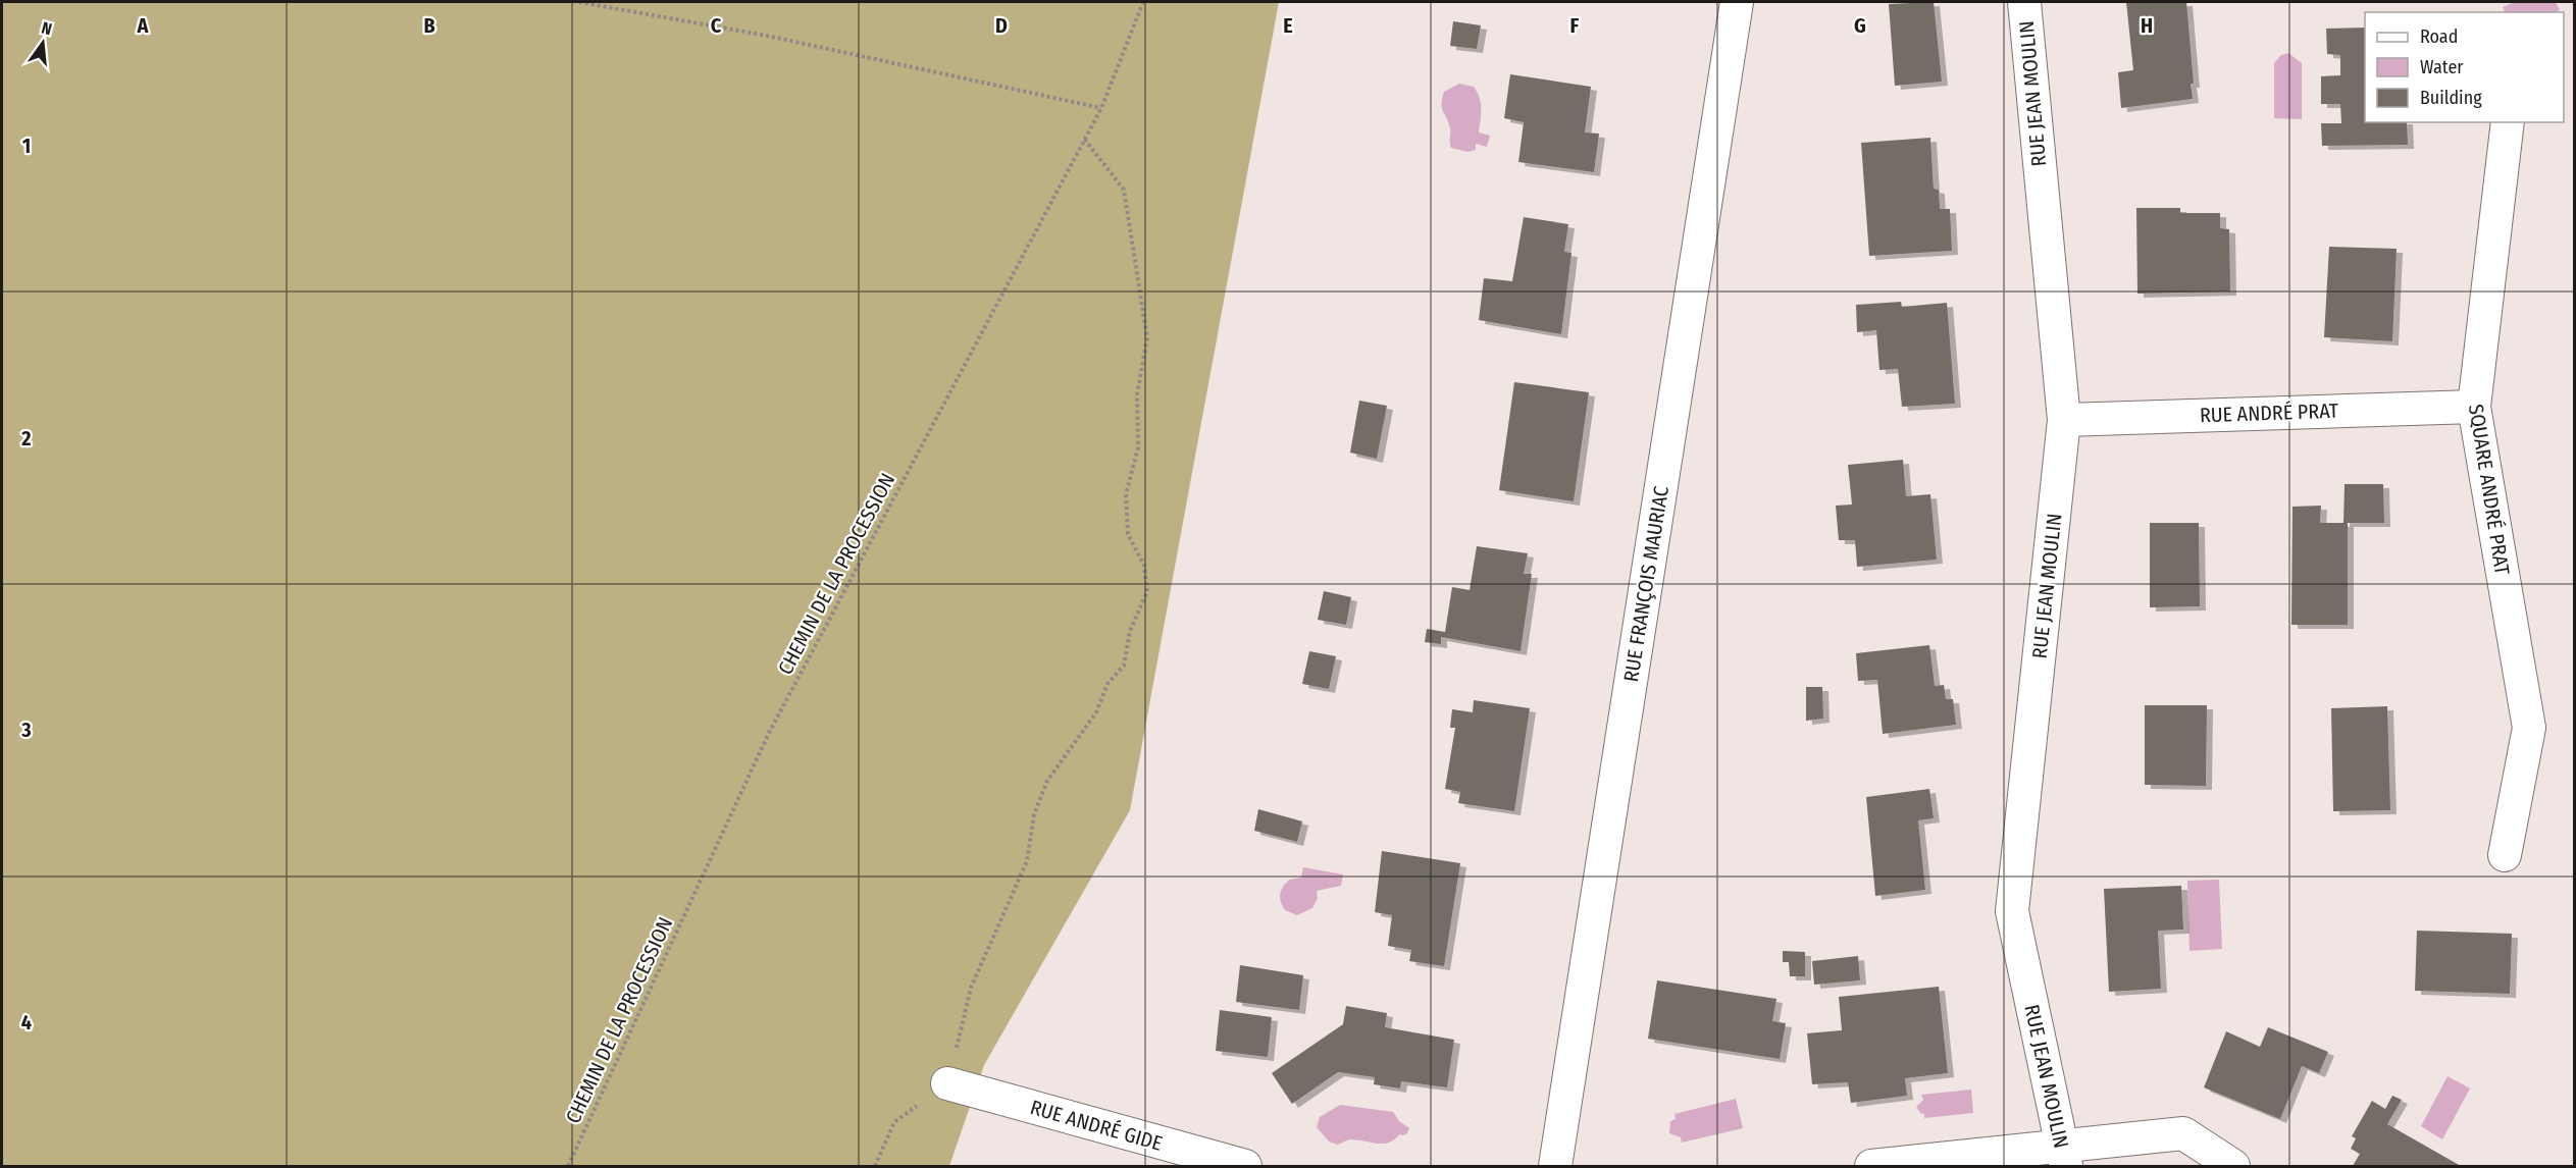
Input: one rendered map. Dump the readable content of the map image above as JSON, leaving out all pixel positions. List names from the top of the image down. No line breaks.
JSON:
{"streets":{"street":["RUE JEAN MOULIN","RUE ANDRÉ PRAT","SQUARE ANDRÉ PRAT","RUE FRANÇOIS MAURIAC","RUE ANDRÉ GIDE"],"path":["CHEMIN DE LA PROCESSION"]},"crossings":[["RUE JEAN MOULIN","RUE ANDRÉ PRAT"],["RUE ANDRÉ PRAT","SQUARE ANDRÉ PRAT"]],"legend":["Road","Water","Building"],"north":"top","grid":{"columns":["A","B","C","D","E","F","G","H"],"rows":["1","2","3","4"]}}
